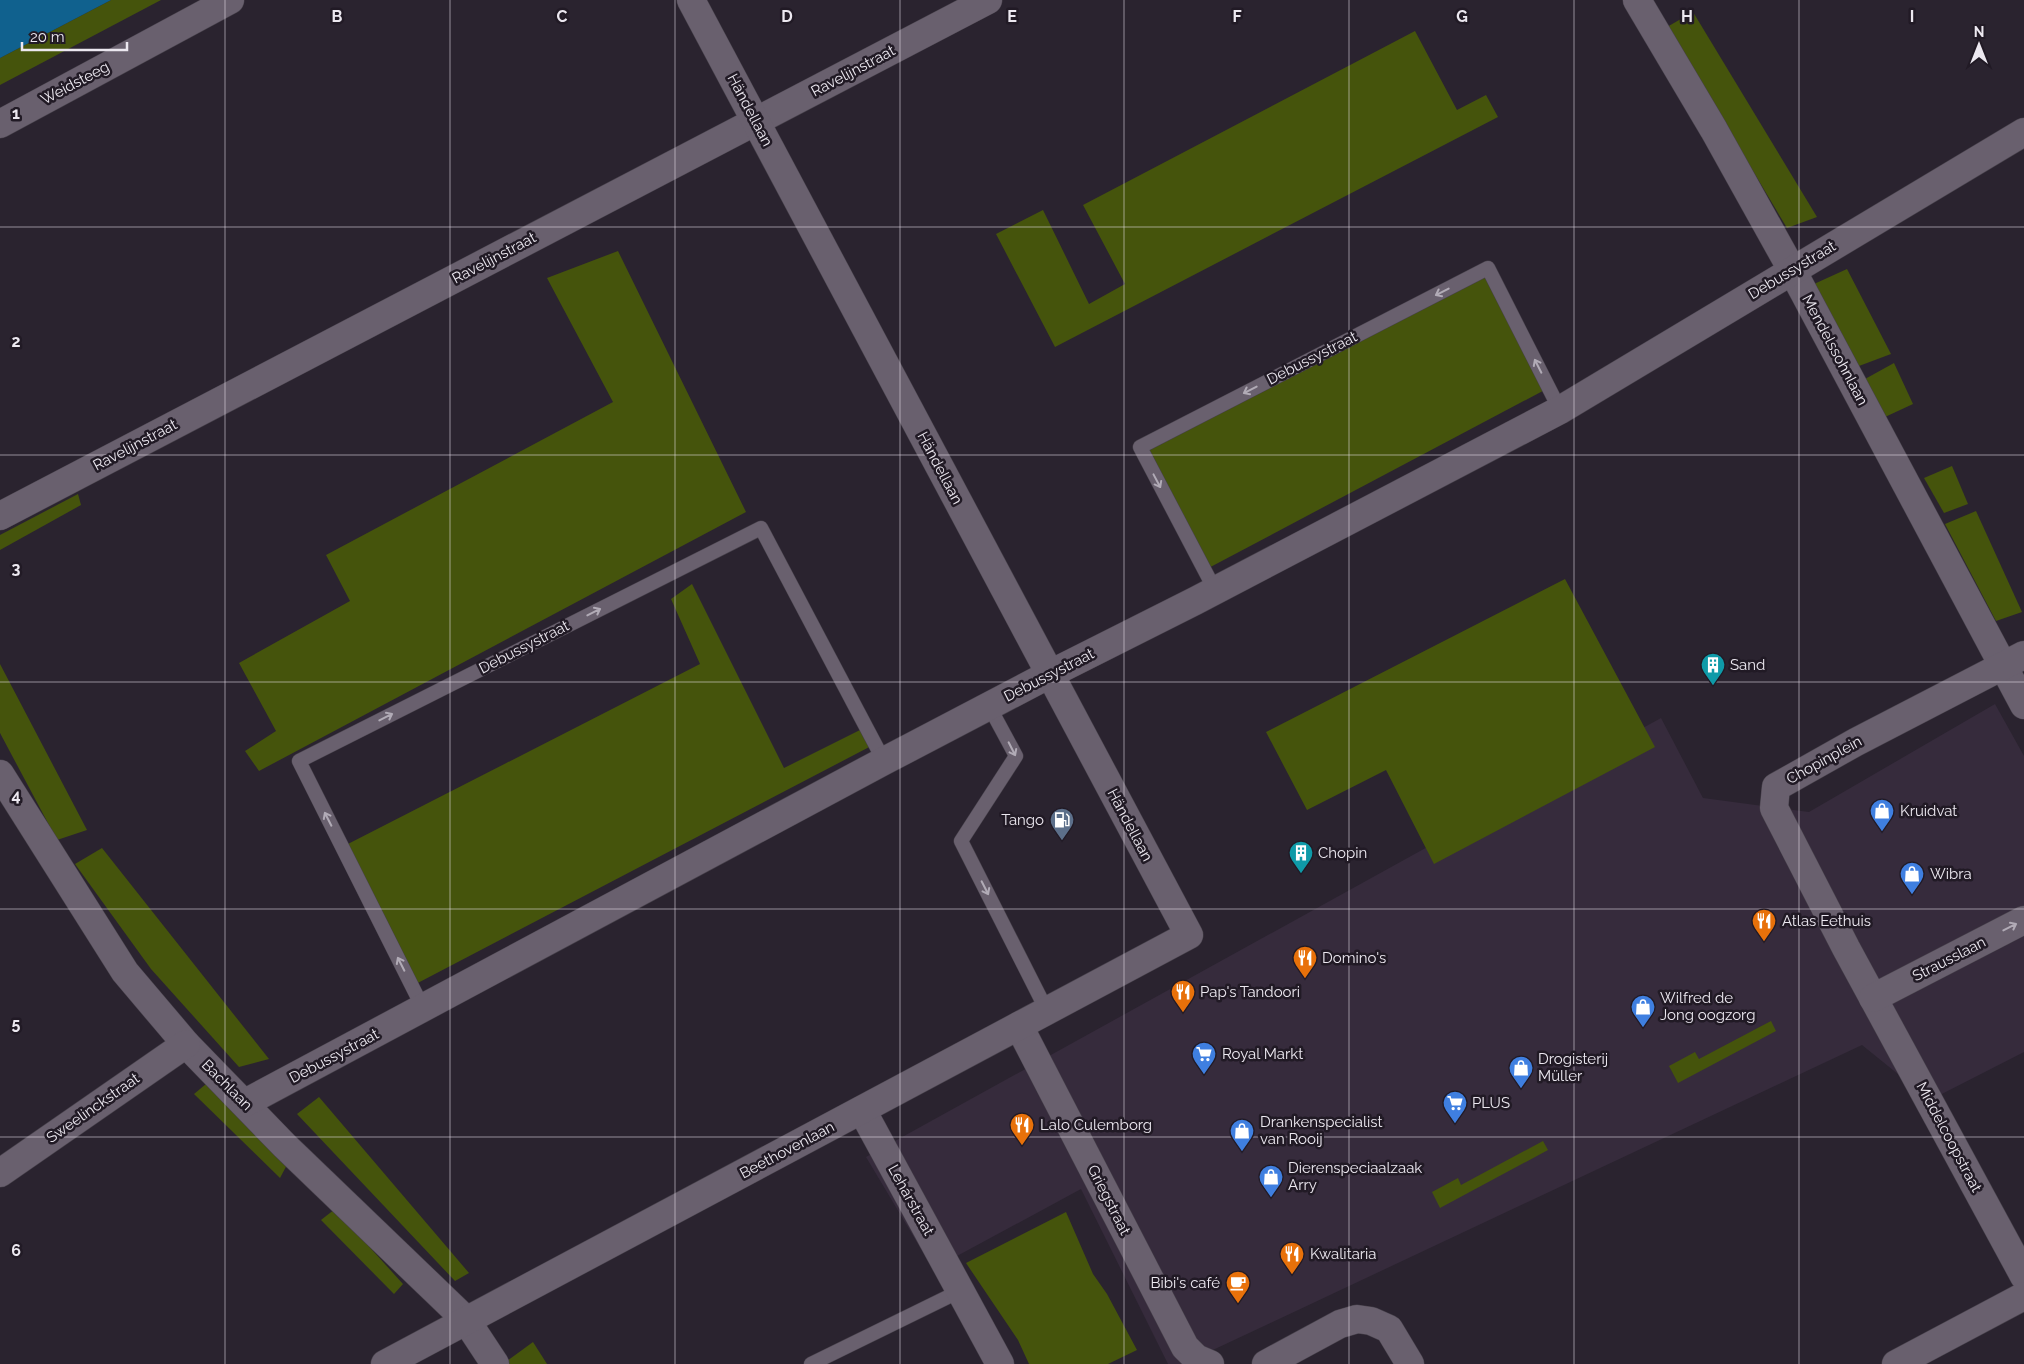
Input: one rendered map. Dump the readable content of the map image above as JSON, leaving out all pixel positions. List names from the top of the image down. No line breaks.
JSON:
{"streets":{"street":["Ravelijnstraat","Weidsteeg","Händellaan","Debussystraat","Mendelssohnlaan","Chopinplein","Strausslaan","Bachlaan","Sweelinckstraat","Middelcoopstraat","Beethovenlaan","Lehárstraat","Griegstraat"]},"crossings":[["Ravelijnstraat","Händellaan"],["Händellaan","Debussystraat"],["Händellaan","Beethovenlaan"],["Debussystraat","Mendelssohnlaan"],["Debussystraat","Bachlaan"],["Mendelssohnlaan","Chopinplein"],["Chopinplein","Strausslaan"],["Chopinplein","Middelcoopstraat"],["Strausslaan","Middelcoopstraat"],["Bachlaan","Sweelinckstraat"],["Bachlaan","Beethovenlaan"],["Beethovenlaan","Lehárstraat"],["Beethovenlaan","Griegstraat"]],"one_way":["Strausslaan"],"places":{"building":["Sand","Chopin"],"shop":["Kruidvat","Wibra","Wilfred de Jong oogzorg","Drogisterij Müller","Drankenspecialist van Rooij","Dierenspeciaalzaak Arry"],"fuel station":["Tango"],"restaurant":["Atlas Eethuis","Domino's","Pap's Tandoori","Lalo Culemborg","Kwalitaria"],"supermarket":["Royal Markt","PLUS"],"cafe":["Bibi's café"]},"scale_bar":"20 m","north":"top","grid":{"columns":["B","C","D","E","F","G","H","I"],"rows":["1","2","3","4","5","6"]}}
